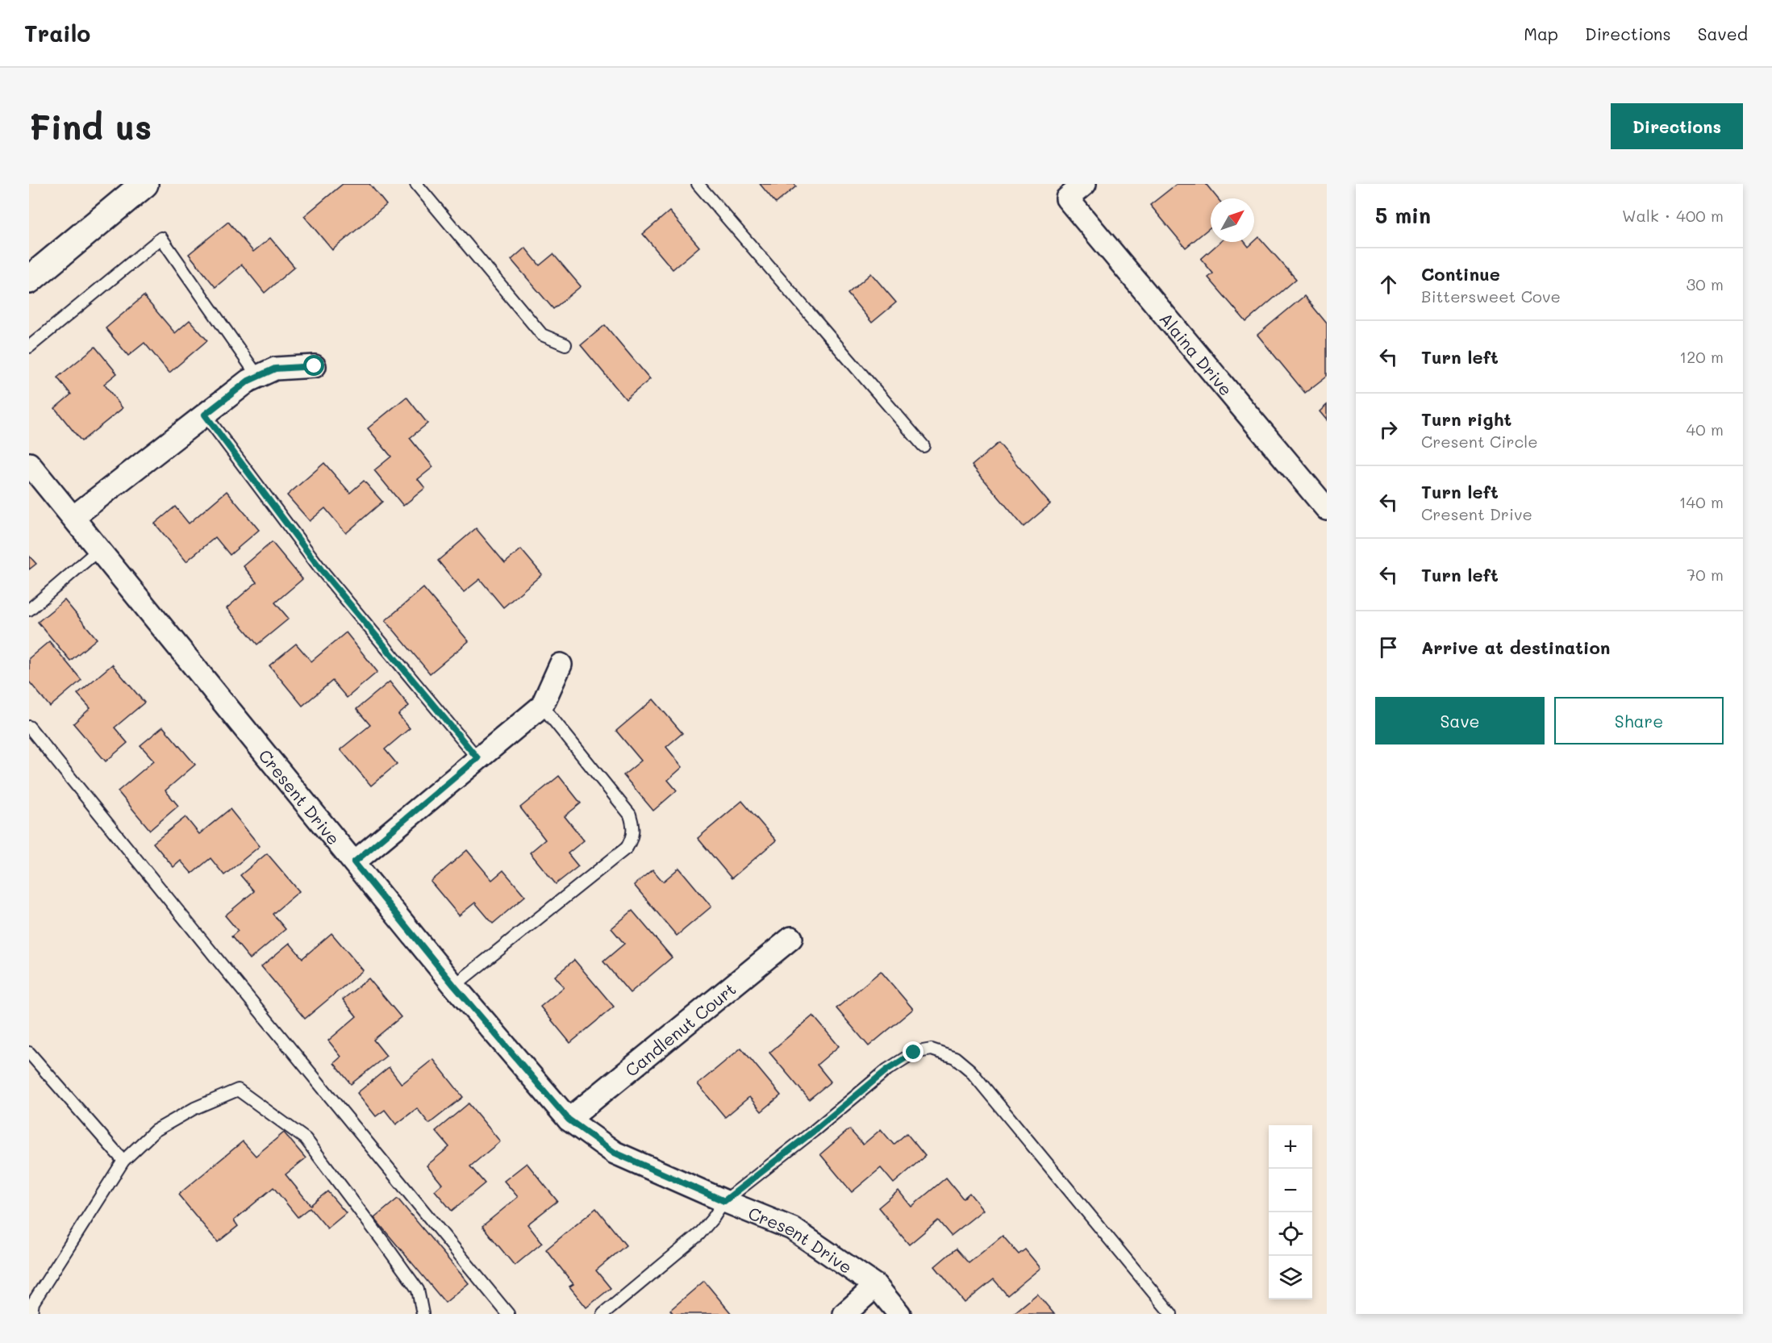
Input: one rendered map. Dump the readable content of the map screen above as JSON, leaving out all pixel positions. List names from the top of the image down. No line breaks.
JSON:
{"streets":{"street":["Alaina Drive","Cresent Drive","Candlenut Court"]},"crossings":[["Cresent Drive","Candlenut Court"]],"north":"top right","page":{"header":"Trailo","nav":["Map","Directions","Saved"],"buttons":["Directions",["Save","Share"]],"title":"Find us","heading":["5 min","Walk · 400 m"],"list":[["Continue","Bittersweet Cove","30 m"],["Turn left","120 m"],["Turn right","Cresent Circle","40 m"],["Turn left","Cresent Drive","140 m"],["Turn left","70 m"],"Arrive at destination"],"map_buttons":["+","−"]}}
